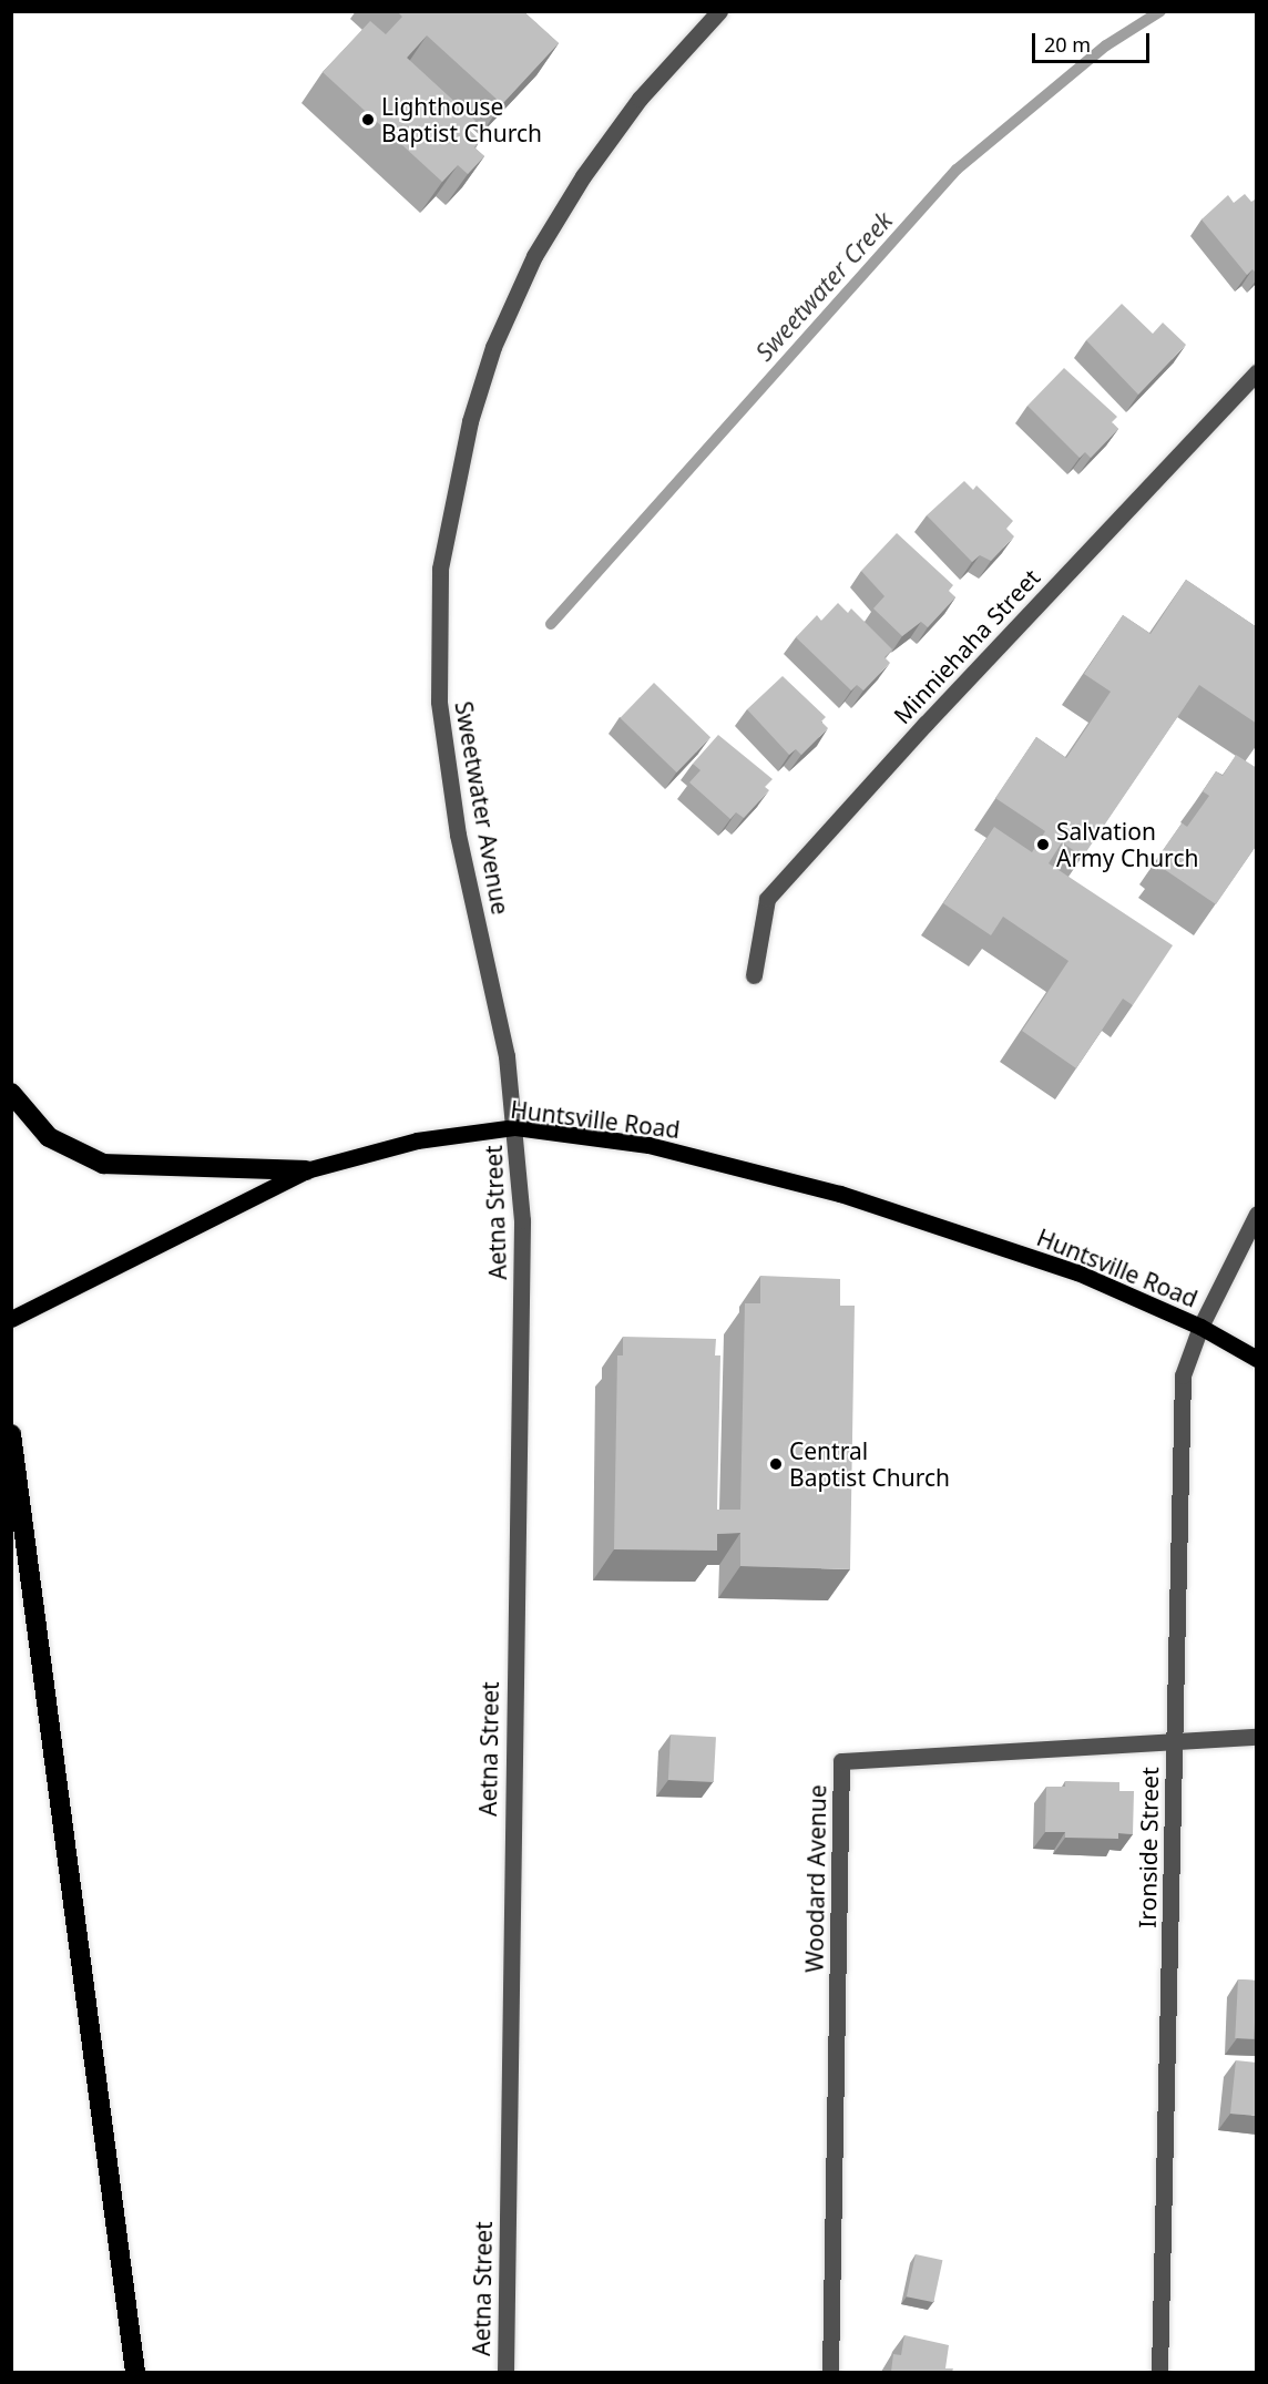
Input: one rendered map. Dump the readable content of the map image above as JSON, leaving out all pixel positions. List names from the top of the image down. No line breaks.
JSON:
{"streets":{"main road":["Huntsville Road"],"street":["Minniehaha Street","Sweetwater Avenue","Aetna Street","Ironside Street","Woodard Avenue"]},"crossings":[["Sweetwater Avenue","Huntsville Road"],["Sweetwater Avenue","Aetna Street"],["Huntsville Road","Aetna Street"],["Huntsville Road","Ironside Street"],["Ironside Street","Woodard Avenue"]],"water":["Sweetwater Creek"],"places":["Lighthouse Baptist Church","Salvation Army Church","Central Baptist Church"],"scale_bar":"20 m"}
